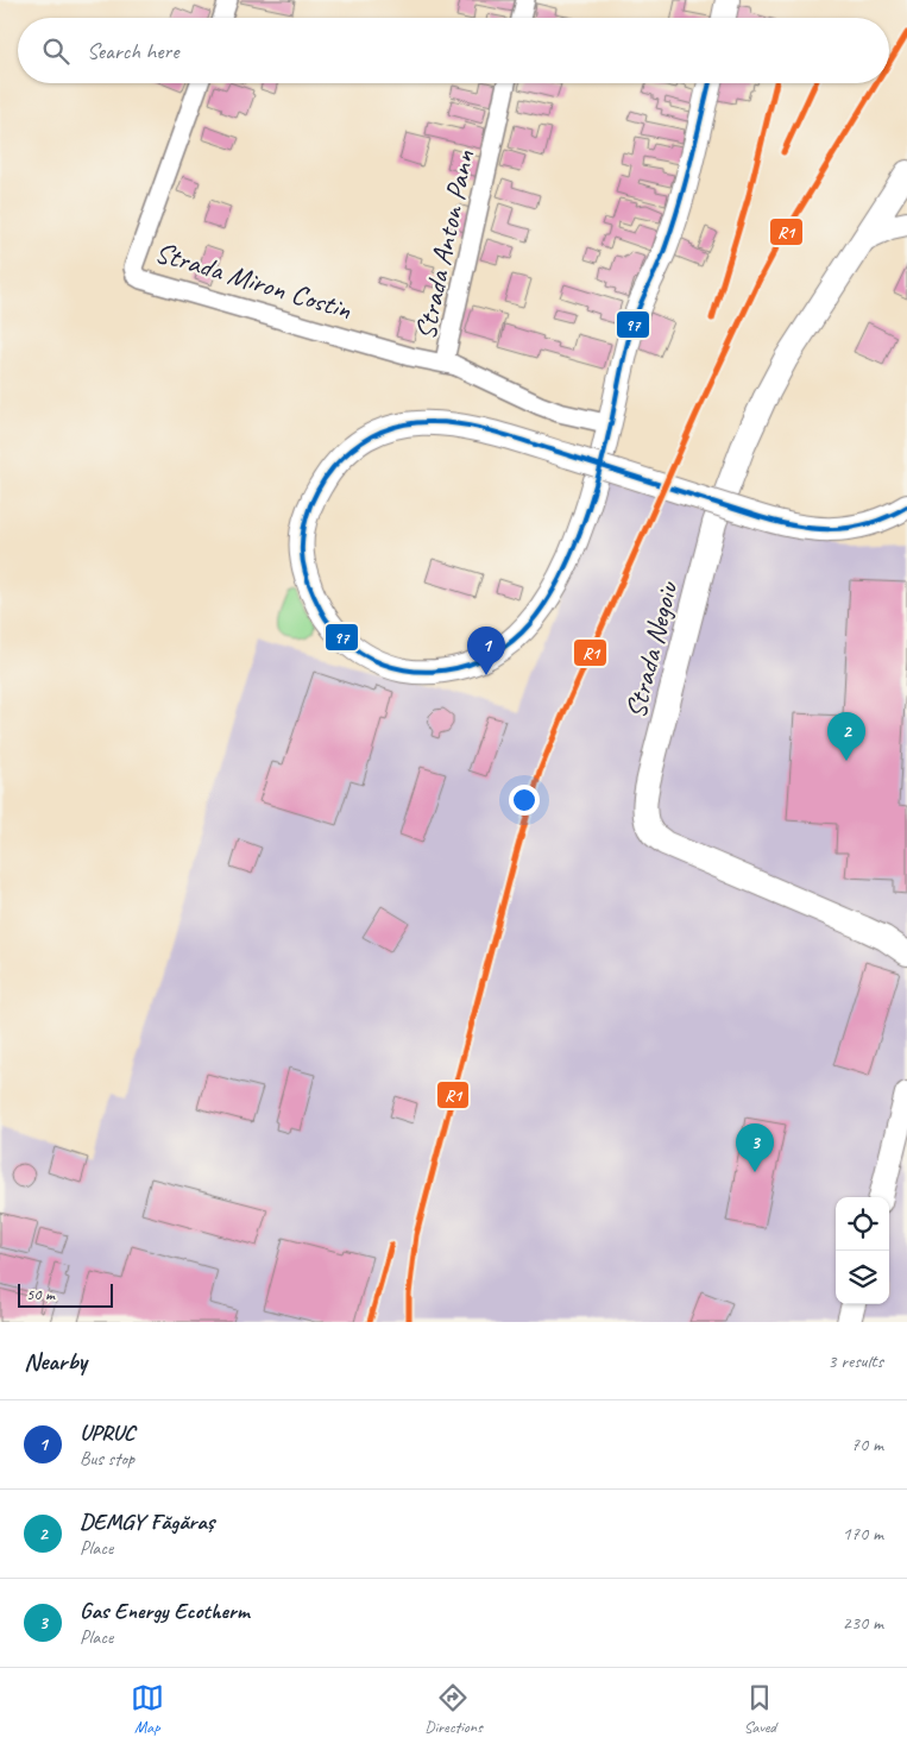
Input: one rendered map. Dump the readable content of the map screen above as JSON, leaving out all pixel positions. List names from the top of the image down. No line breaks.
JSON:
{"streets":{"main road":["Strada Negoiu"],"street":["Strada Anton Pann","Strada Miron Costin"]},"crossings":[["Strada Anton Pann","Strada Miron Costin"]],"lines":["transit line R1","transit line 97"],"scale_bar":"50 m","page":{"search":"Search here","pins":["1","2","3"],"scale":"50 m","heading":["Nearby","3 results"],"list":[{"mark":"1","name":"UPRUC","note":"Bus stop","value":"70 m"},{"mark":"2","name":"DEMGY Făgăraș","note":"Place","value":"170 m"},{"mark":"3","name":"Gas Energy Ecotherm","note":"Place","value":"230 m"}],"nav":["Map","Directions","Saved"]}}
